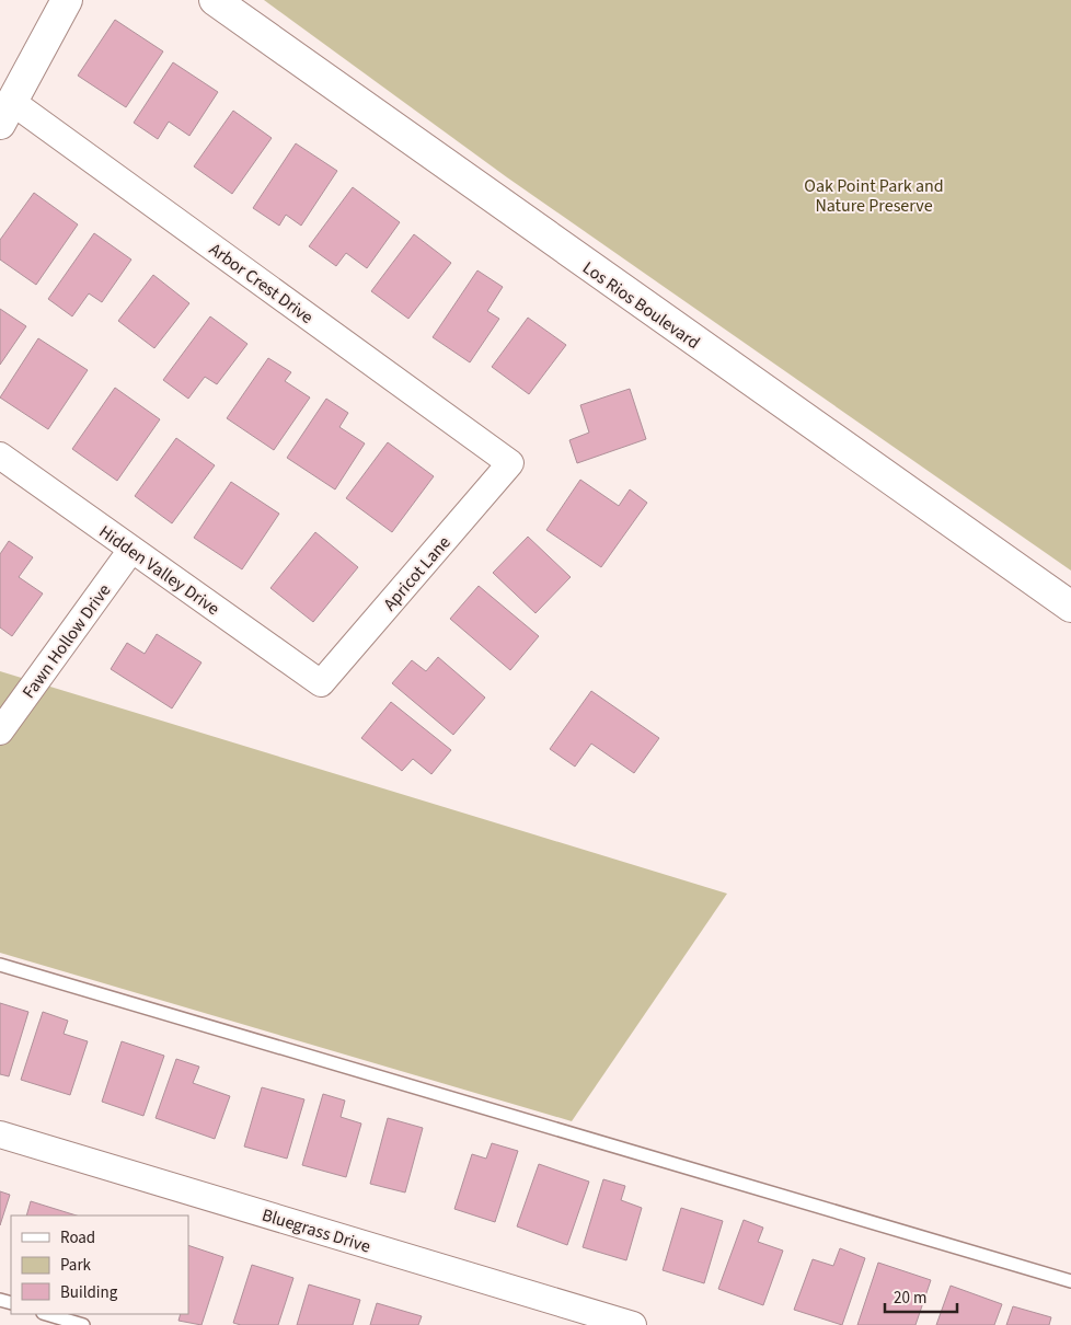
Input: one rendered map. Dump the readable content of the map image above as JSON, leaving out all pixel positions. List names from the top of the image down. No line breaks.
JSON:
{"streets":{"street":["Arbor Crest Drive","Los Rios Boulevard","Hidden Valley Drive","Apricot Lane","Fawn Hollow Drive","Bluegrass Drive"]},"crossings":[["Arbor Crest Drive","Apricot Lane"],["Hidden Valley Drive","Apricot Lane"],["Hidden Valley Drive","Fawn Hollow Drive"]],"parks":["Oak Point Park and Nature Preserve"],"legend":["Road","Park","Building"],"scale_bar":"20 m"}
